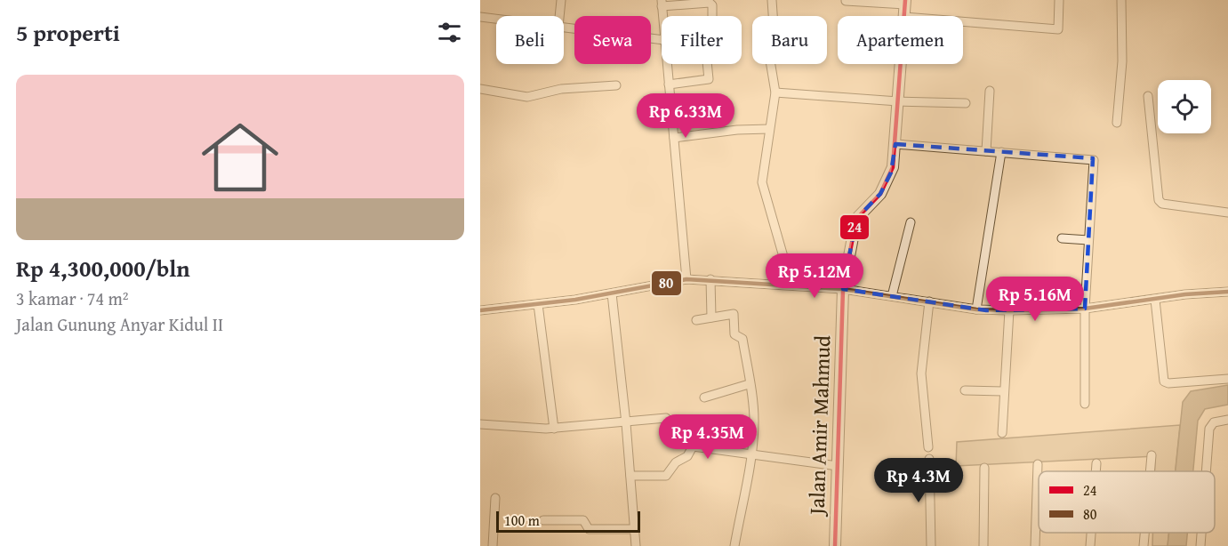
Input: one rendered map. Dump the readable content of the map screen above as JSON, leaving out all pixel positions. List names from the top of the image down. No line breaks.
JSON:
{"streets":{"street":["Jalan Amir Mahmud"]},"lines":["transit line 24","transit line 80"],"legend":["24","80"],"scale_bar":"100 m","page":{"heading":"5 properti","chip":["Beli","Sewa","Filter","Baru","Apartemen"],"list":[{"name":"Rp 4,300,000/bln","note":"3 kamar · 74 m² · Jalan Gunung Anyar Kidul II"}],"price":["Rp 6.33M","Rp 5.12M","Rp 5.16M","Rp 4.35M","Rp 4.3M"],"scale":"100 m"}}
